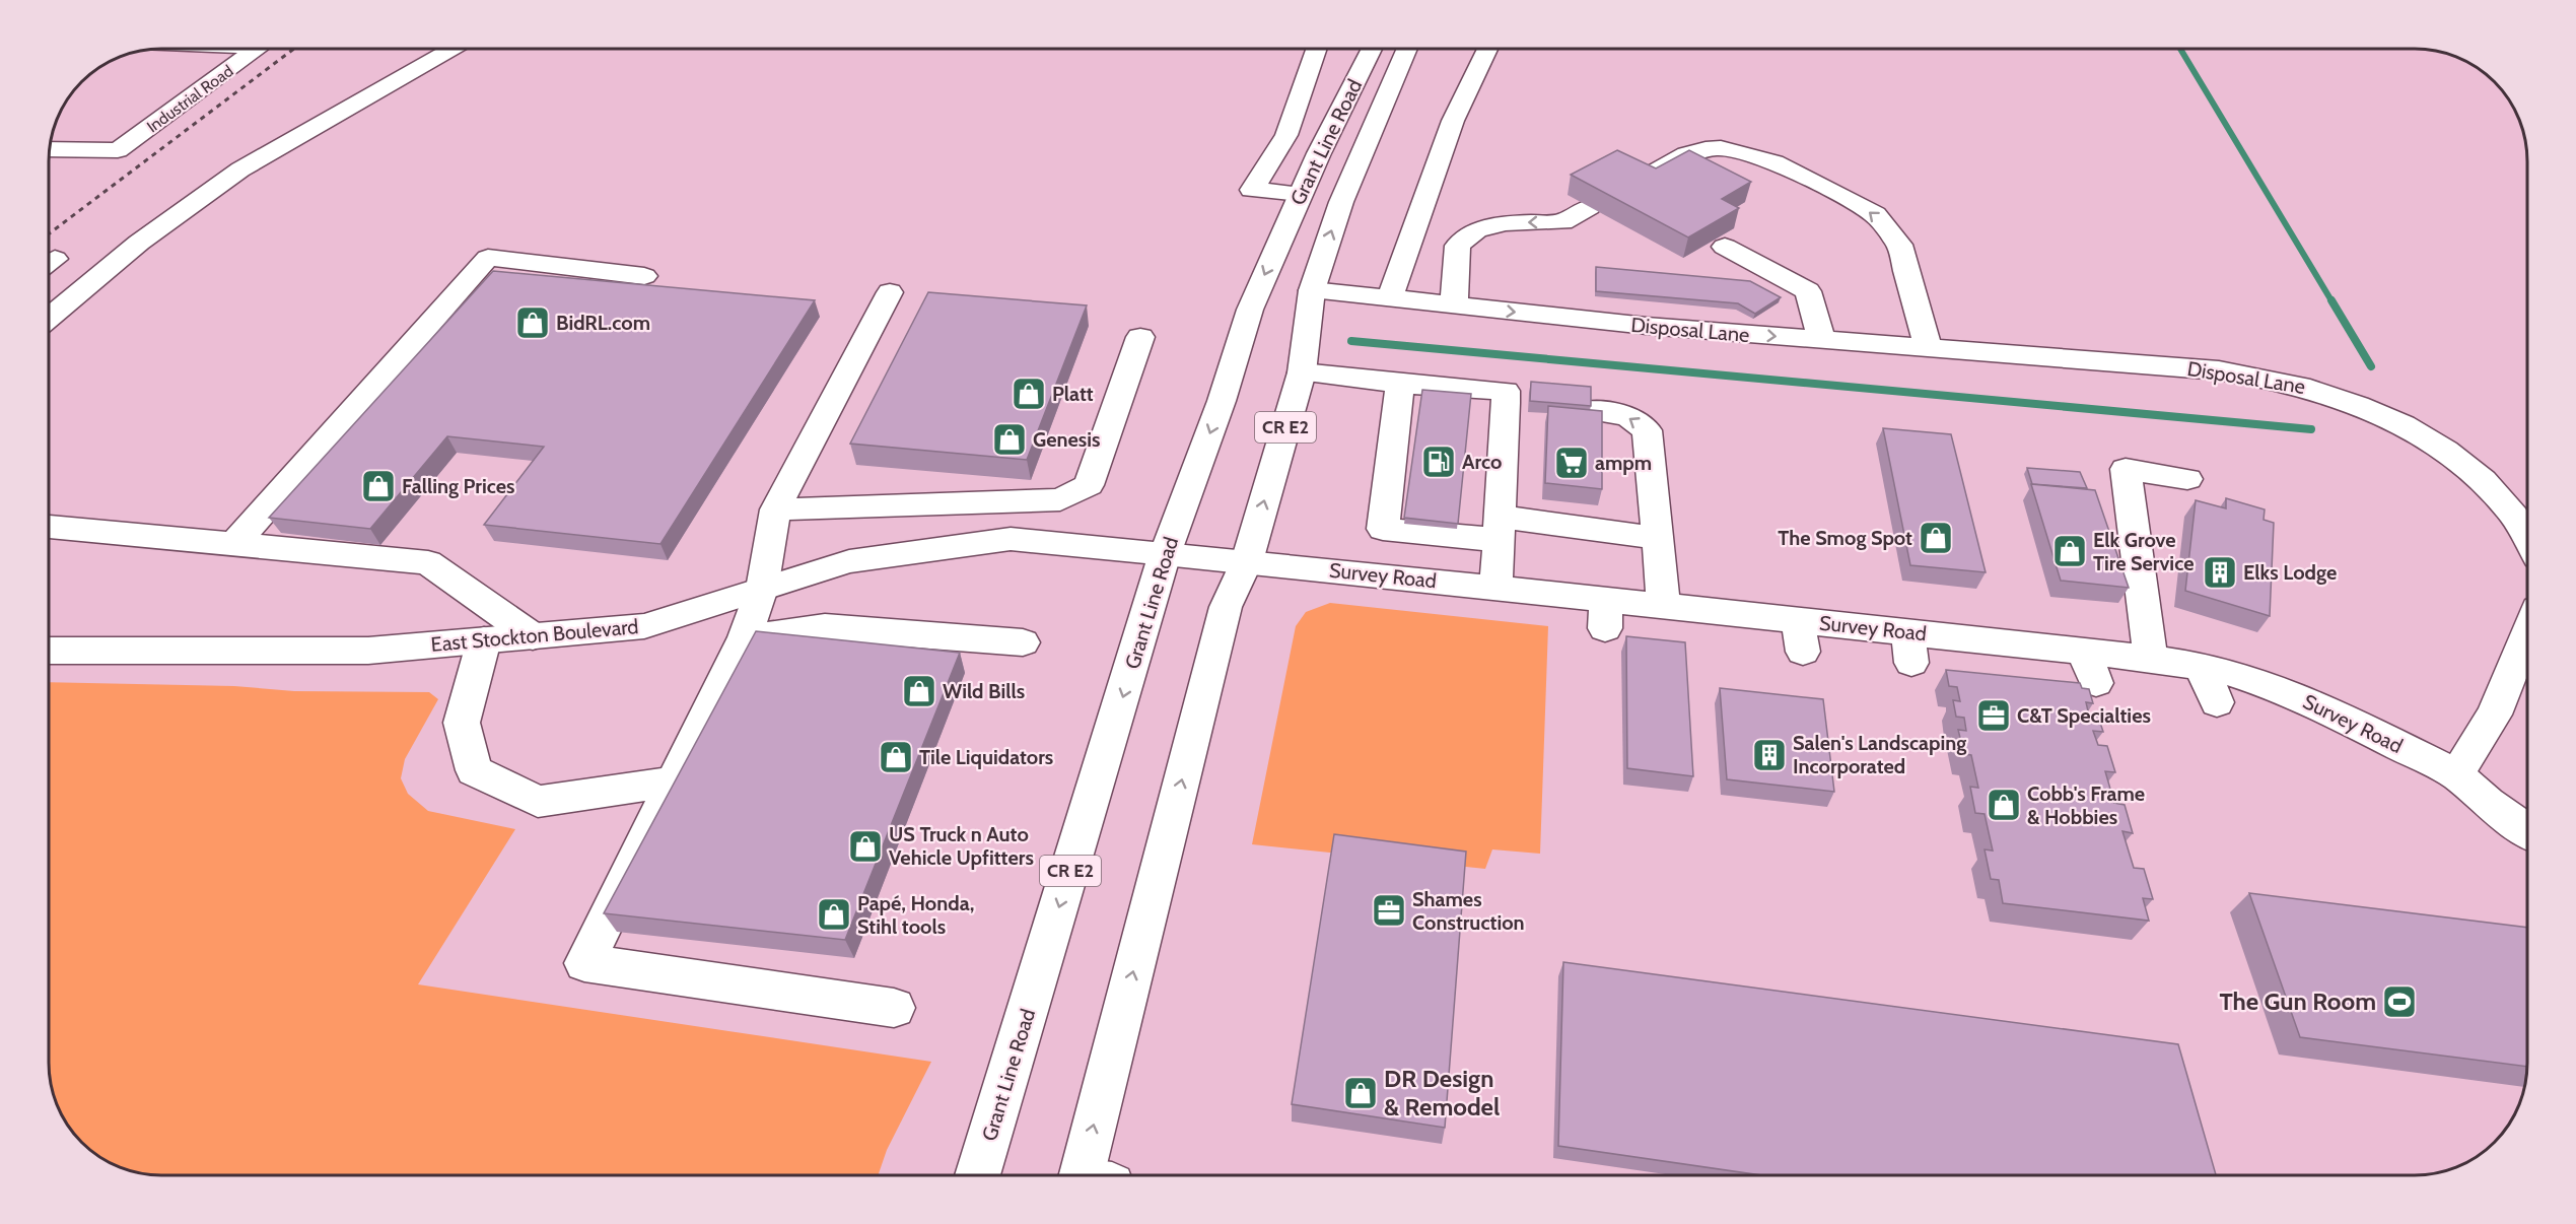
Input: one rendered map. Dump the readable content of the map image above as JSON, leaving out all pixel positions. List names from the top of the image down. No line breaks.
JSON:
{"streets":{"main road":["Industrial Road","Grant Line Road","Disposal Lane","CR E2","Survey Road","East Stockton Boulevard"]},"crossings":[["Grant Line Road","Disposal Lane"],["Grant Line Road","Survey Road"],["Grant Line Road","East Stockton Boulevard"],["Survey Road","East Stockton Boulevard"]],"places":{"shop":["BidRL.com","Platt","Genesis","Falling Prices","The Smog Spot","Elk Grove Tire Service","Wild Bills","Tile Liquidators","Cobb's Frame & Hobbies","US Truck n Auto Vehicle Upfitters","Papé, Honda, Stihl tools","DR Design & Remodel"],"fuel station":["Arco"],"supermarket":["ampm"],"building":["Elks Lodge","Salen's Landscaping Incorporated"],"office":["C&T Specialties","Shames Construction"],"sports":["The Gun Room"]}}
